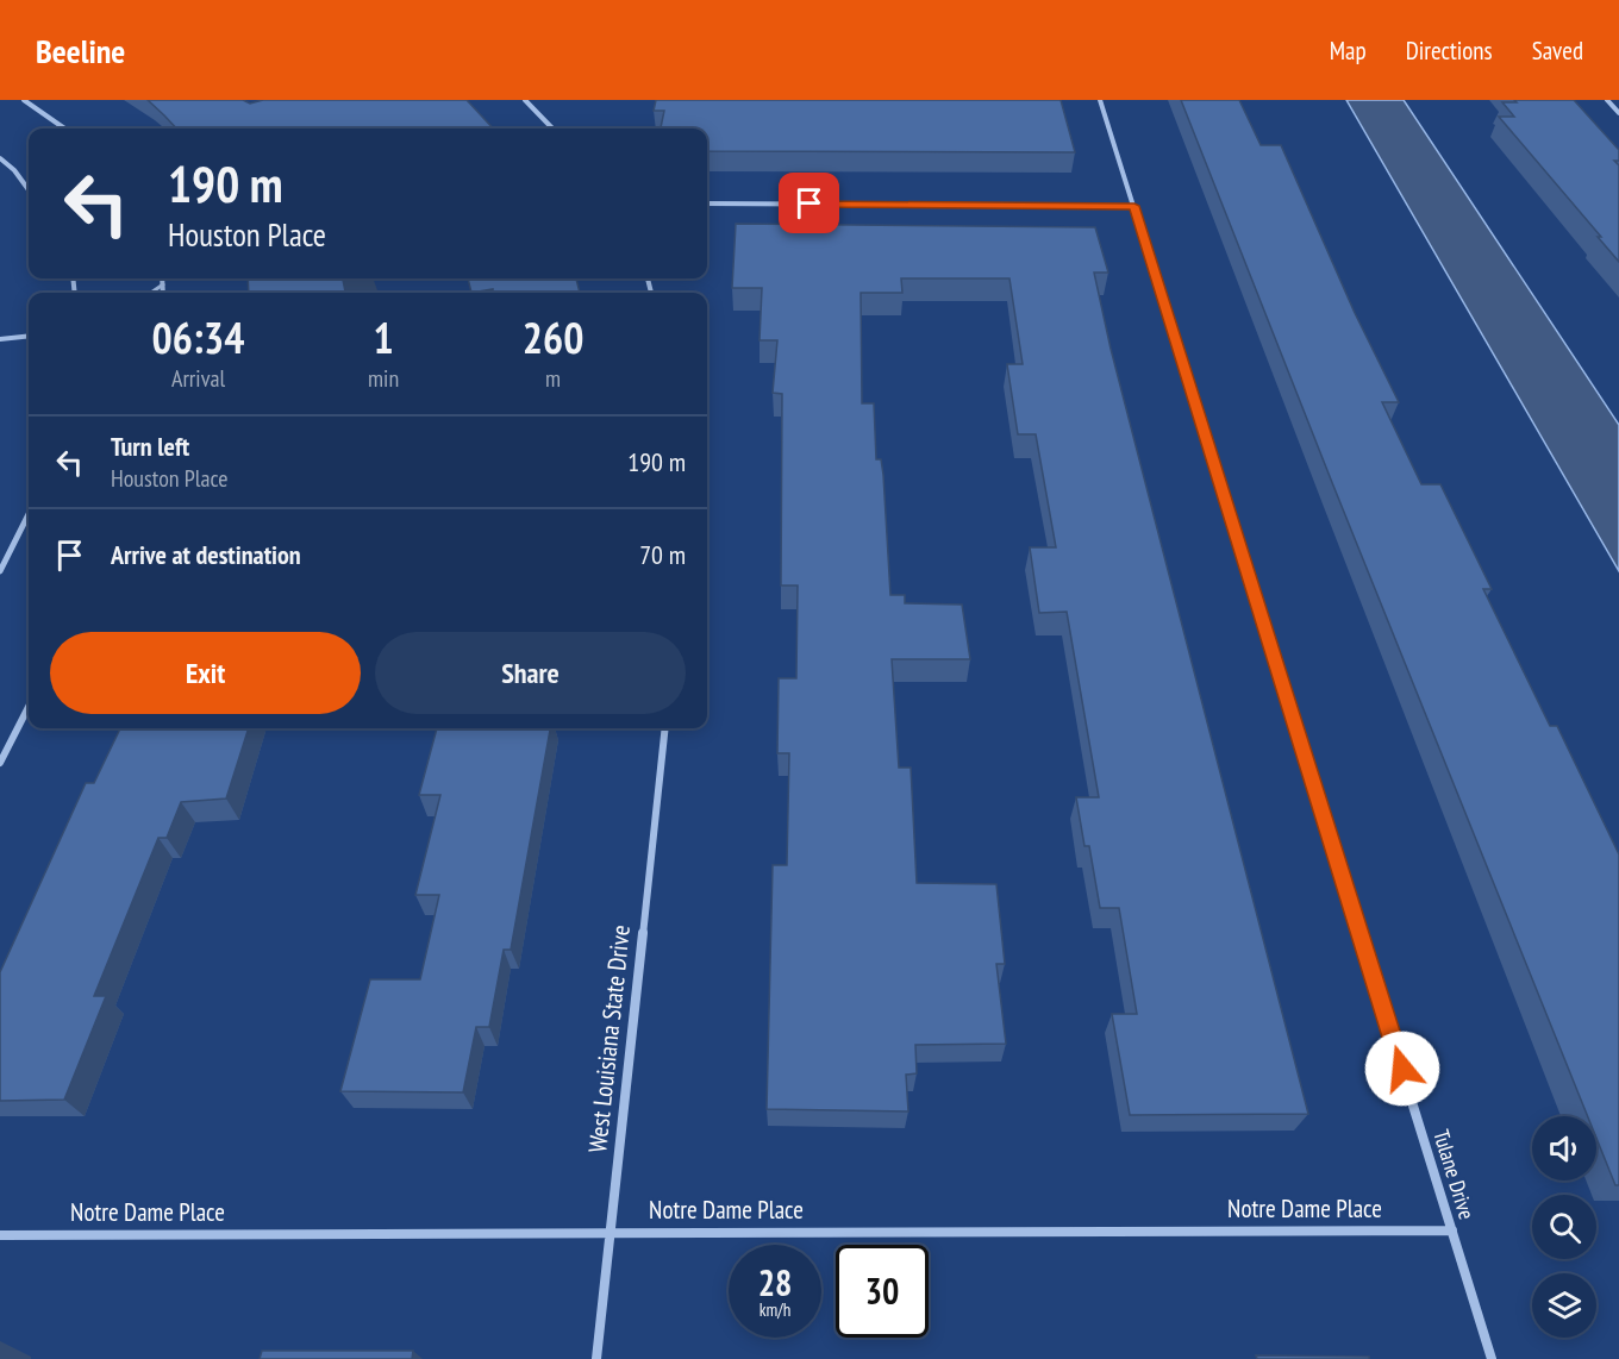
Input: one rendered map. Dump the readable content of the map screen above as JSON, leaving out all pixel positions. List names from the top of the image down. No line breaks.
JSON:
{"streets":{"street":["West Louisiana State Drive","Tulane Drive","Notre Dame Place"]},"crossings":[["West Louisiana State Drive","Notre Dame Place"],["Tulane Drive","Notre Dame Place"]],"page":{"header":"Beeline","nav":["Map","Directions","Saved"],"turn":["190 m","Houston Place"],"eta":["06:34","Arrival","1","min","260","m"],"list":[{"name":"Turn left","note":"Houston Place","value":"190 m"},{"name":"Arrive at destination","value":"70 m"}],"buttons":["Exit","Share"],"speed":"28 km/h","limit":"30"}}
